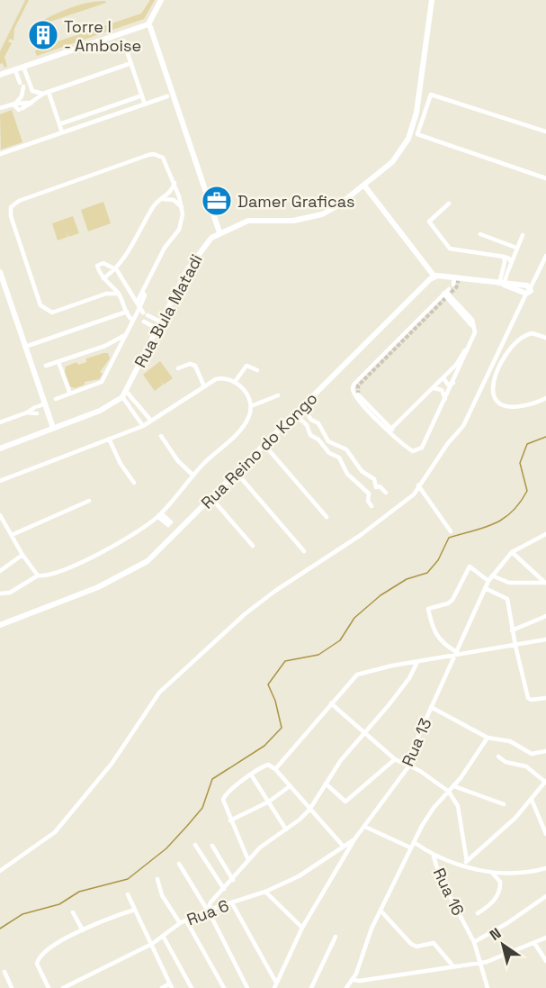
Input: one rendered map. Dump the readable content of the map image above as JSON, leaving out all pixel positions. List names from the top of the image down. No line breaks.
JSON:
{"streets":{"street":["Rua Bula Matadi","Rua Reino do Kongo","Rua 13","Rua 16","Rua 6"]},"crossings":[["Rua 13","Rua 6"]],"places":{"building":["Torre I - Amboise"],"office":["Damer Graficas"]},"north":"top left"}
